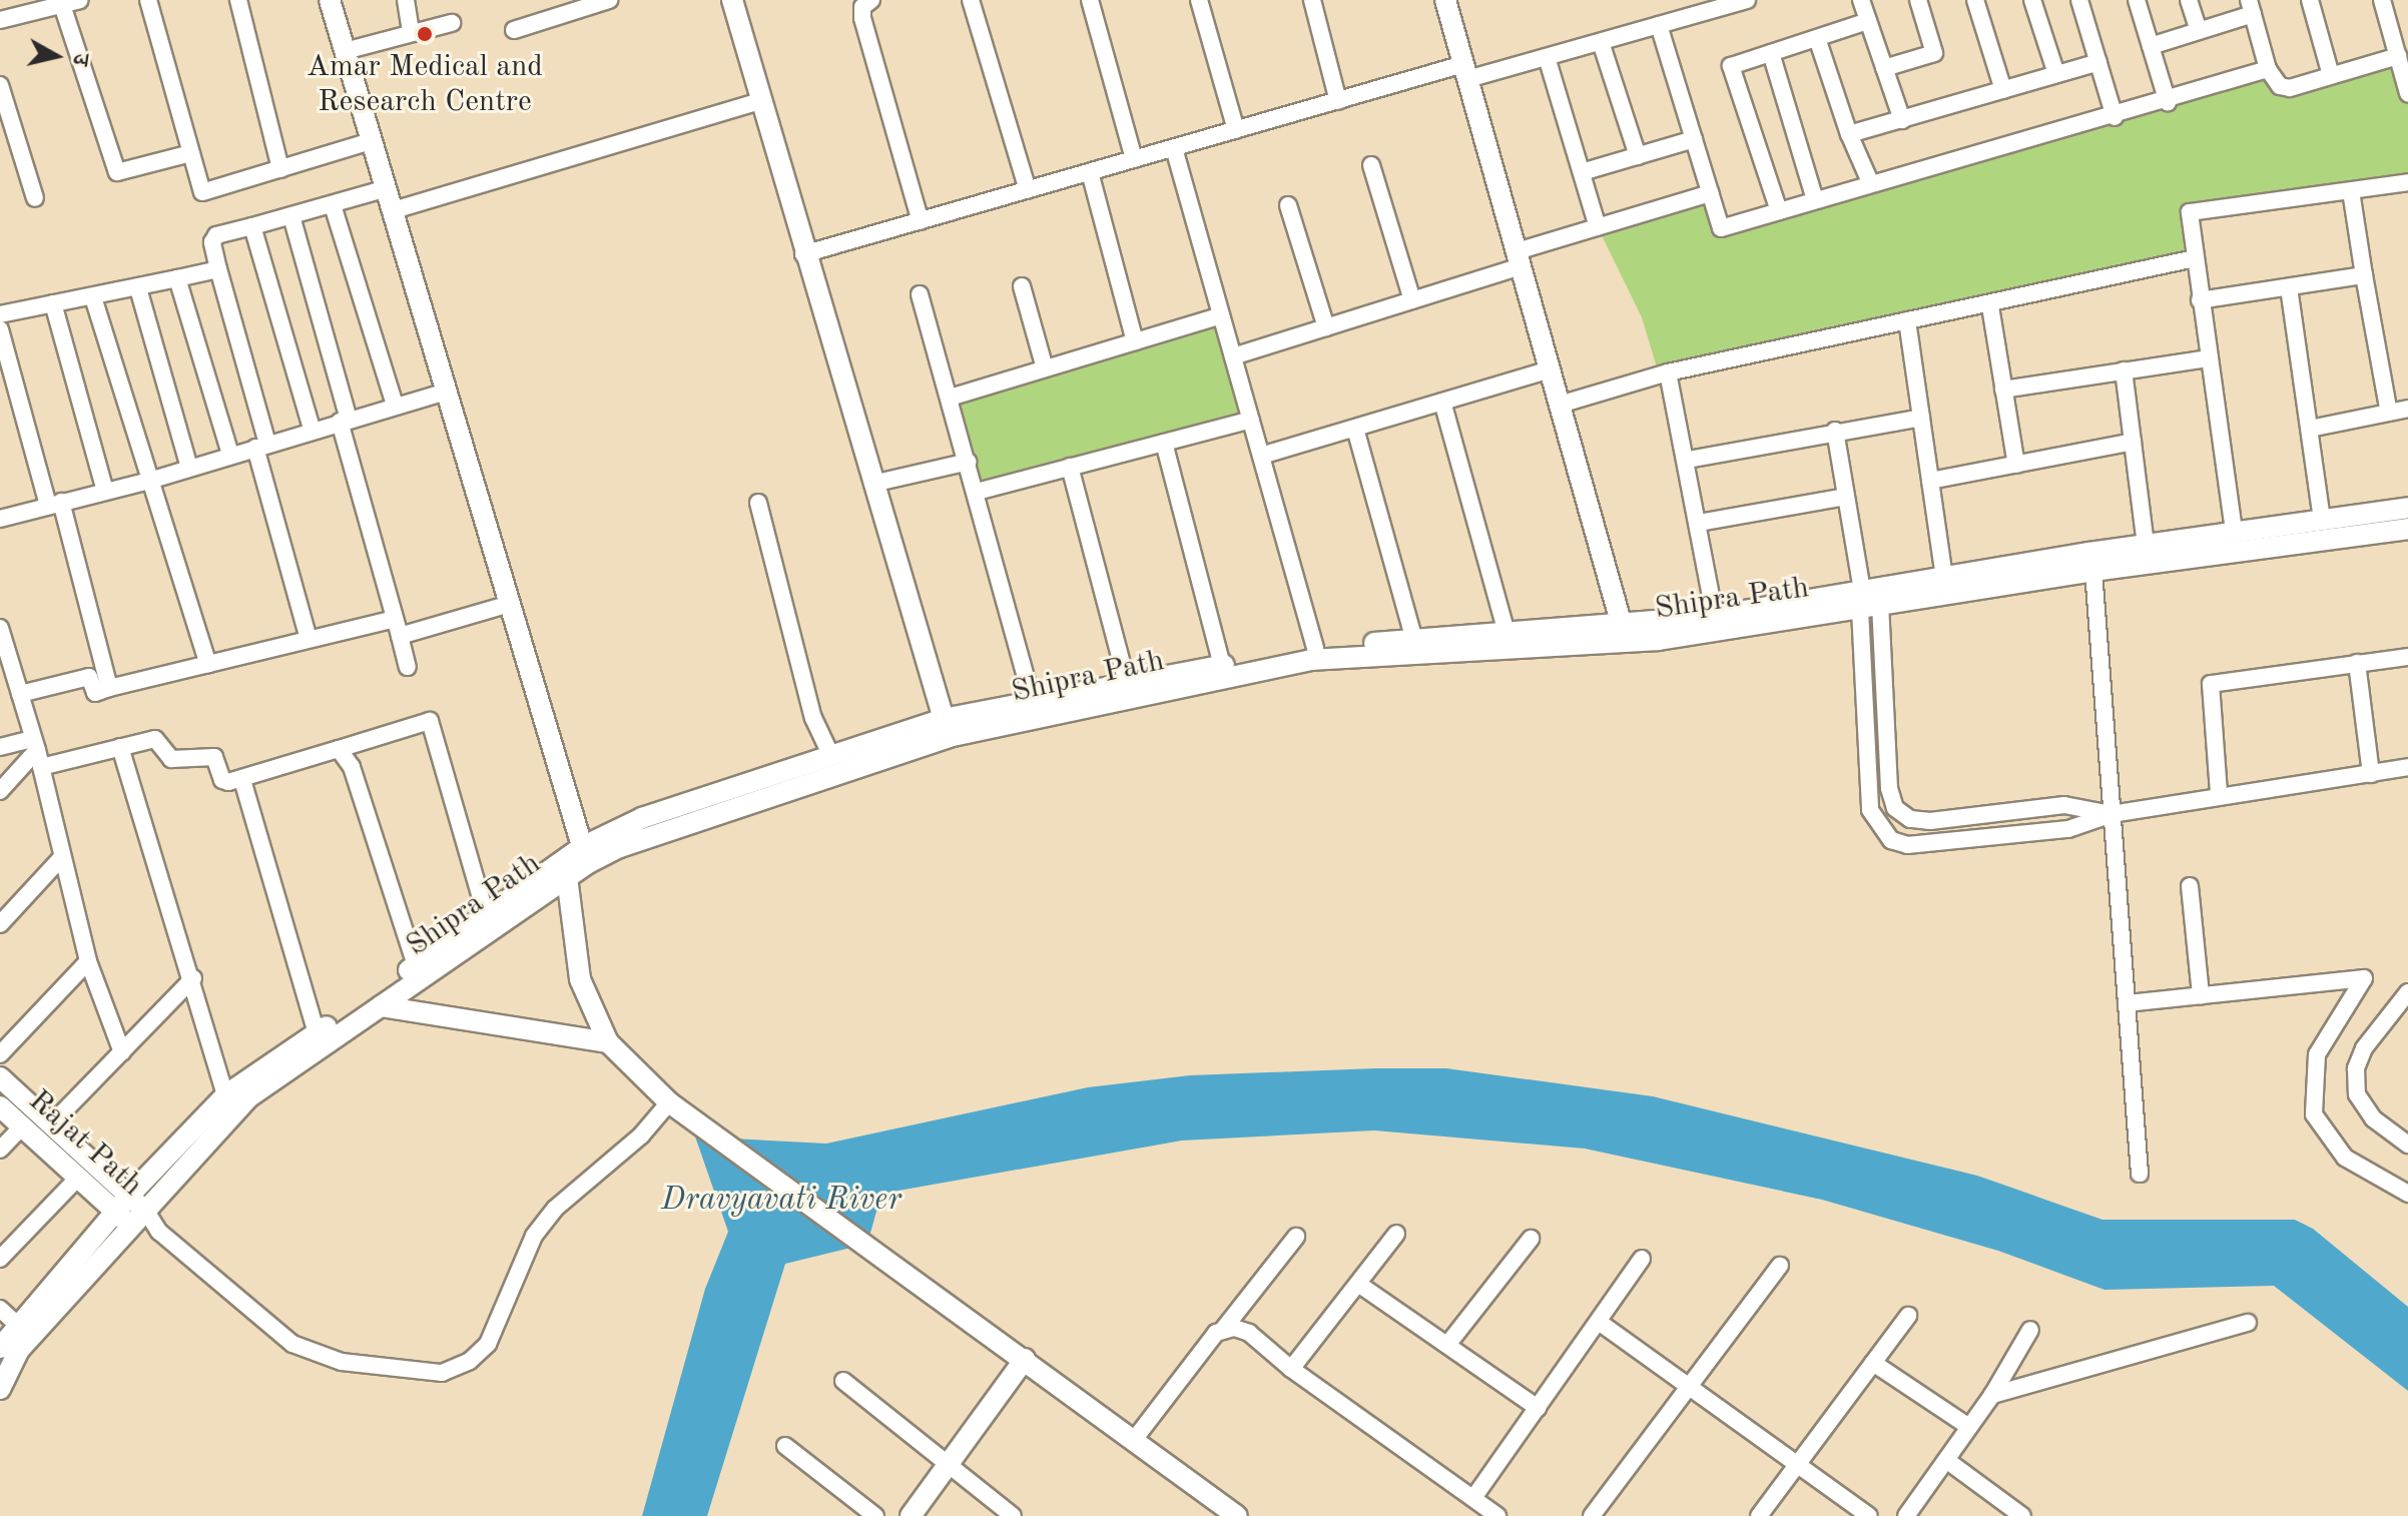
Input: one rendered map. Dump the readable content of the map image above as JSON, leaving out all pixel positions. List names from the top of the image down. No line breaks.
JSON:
{"streets":{"street":["Shipra Path","Rajat Path"]},"crossings":[["Shipra Path","Rajat Path"]],"water":["Dravyavati River"],"places":["Amar Medical and Research Centre"],"north":"right"}
